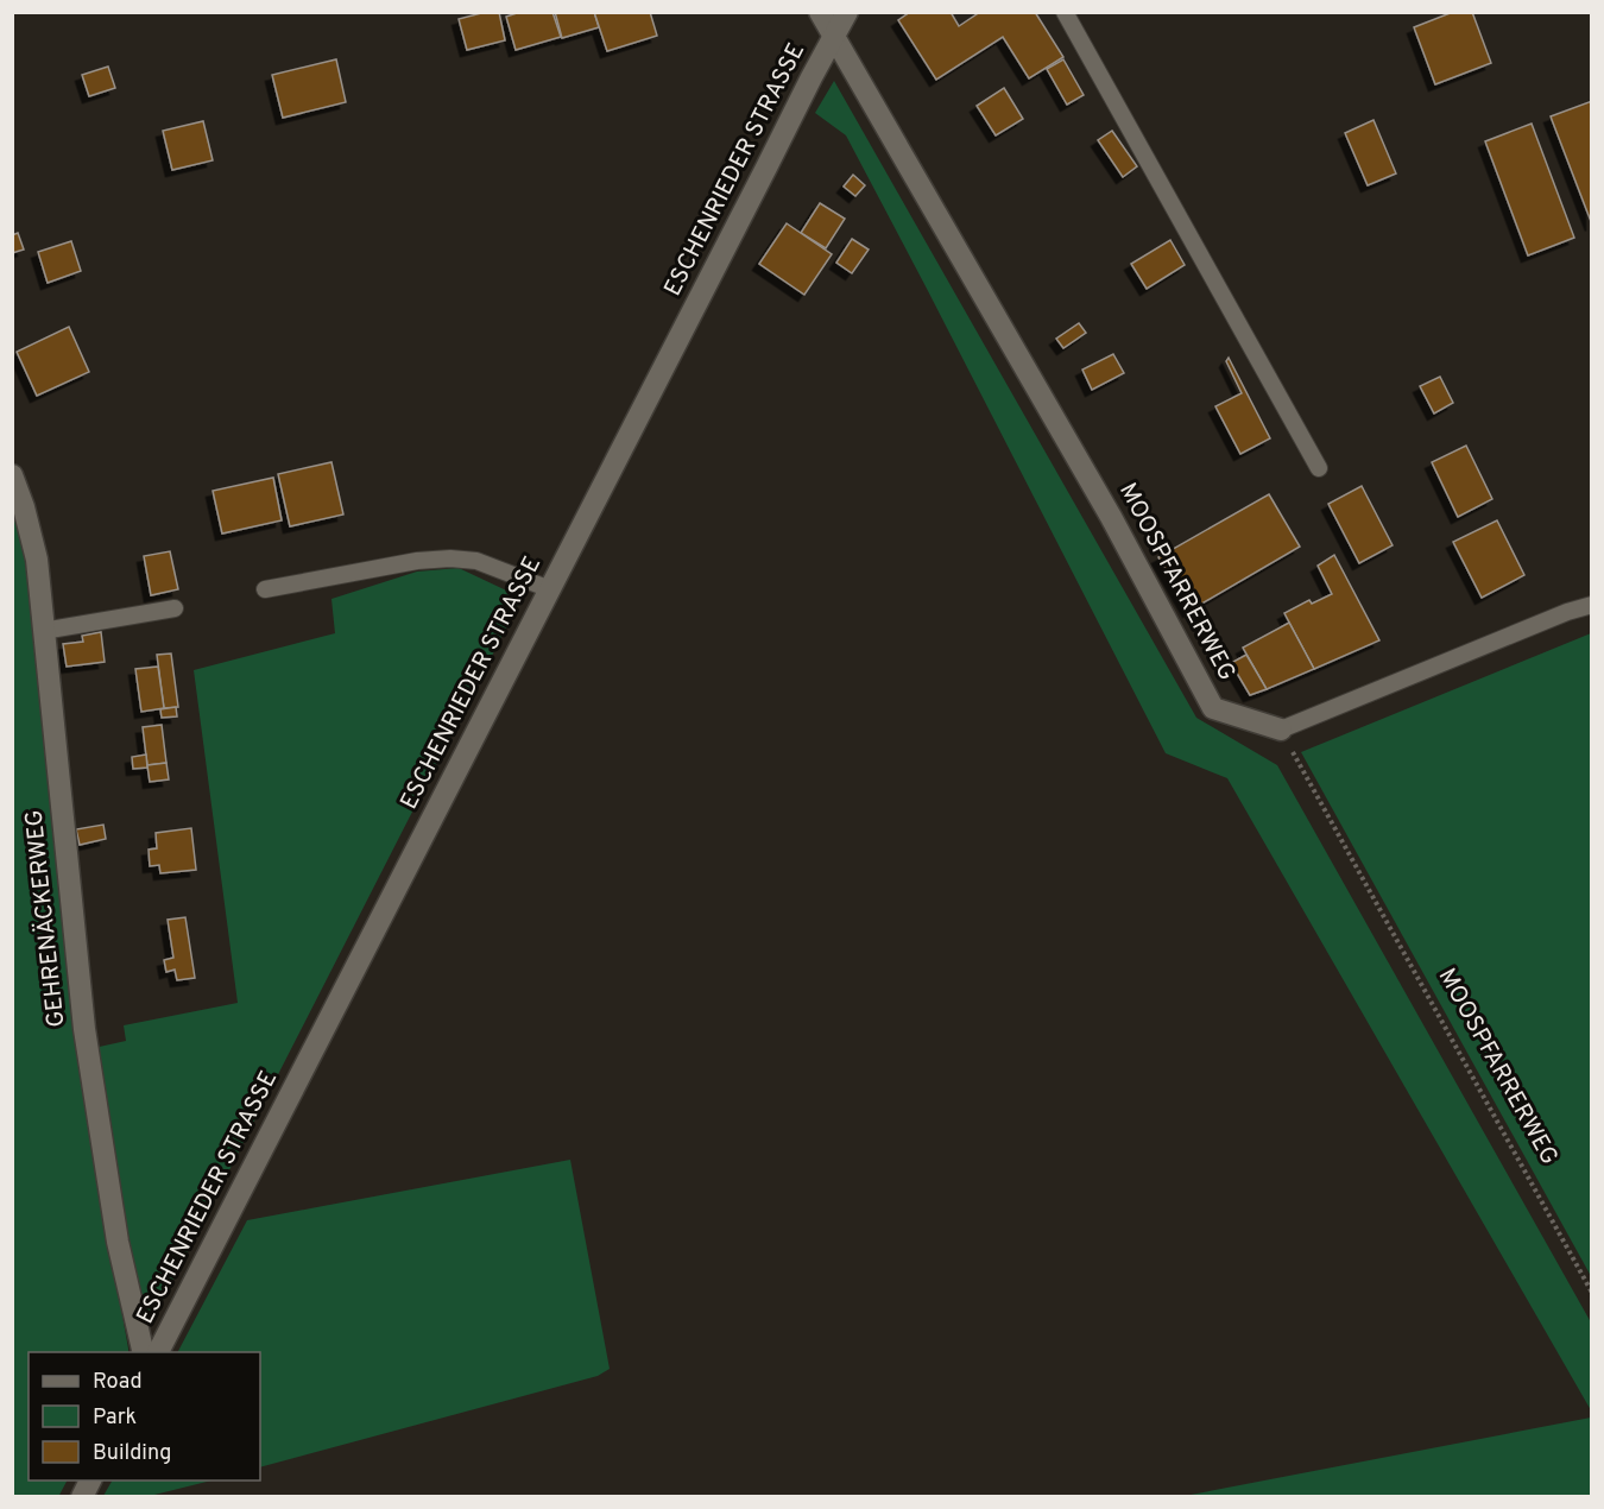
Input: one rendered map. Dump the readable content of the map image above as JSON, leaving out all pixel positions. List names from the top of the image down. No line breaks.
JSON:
{"streets":{"street":["ESCHENRIEDER STRASSE","MOOSPFARRERWEG","GEHRENÄCKERWEG"]},"crossings":[["ESCHENRIEDER STRASSE","MOOSPFARRERWEG"]],"legend":["Road","Park","Building"]}
